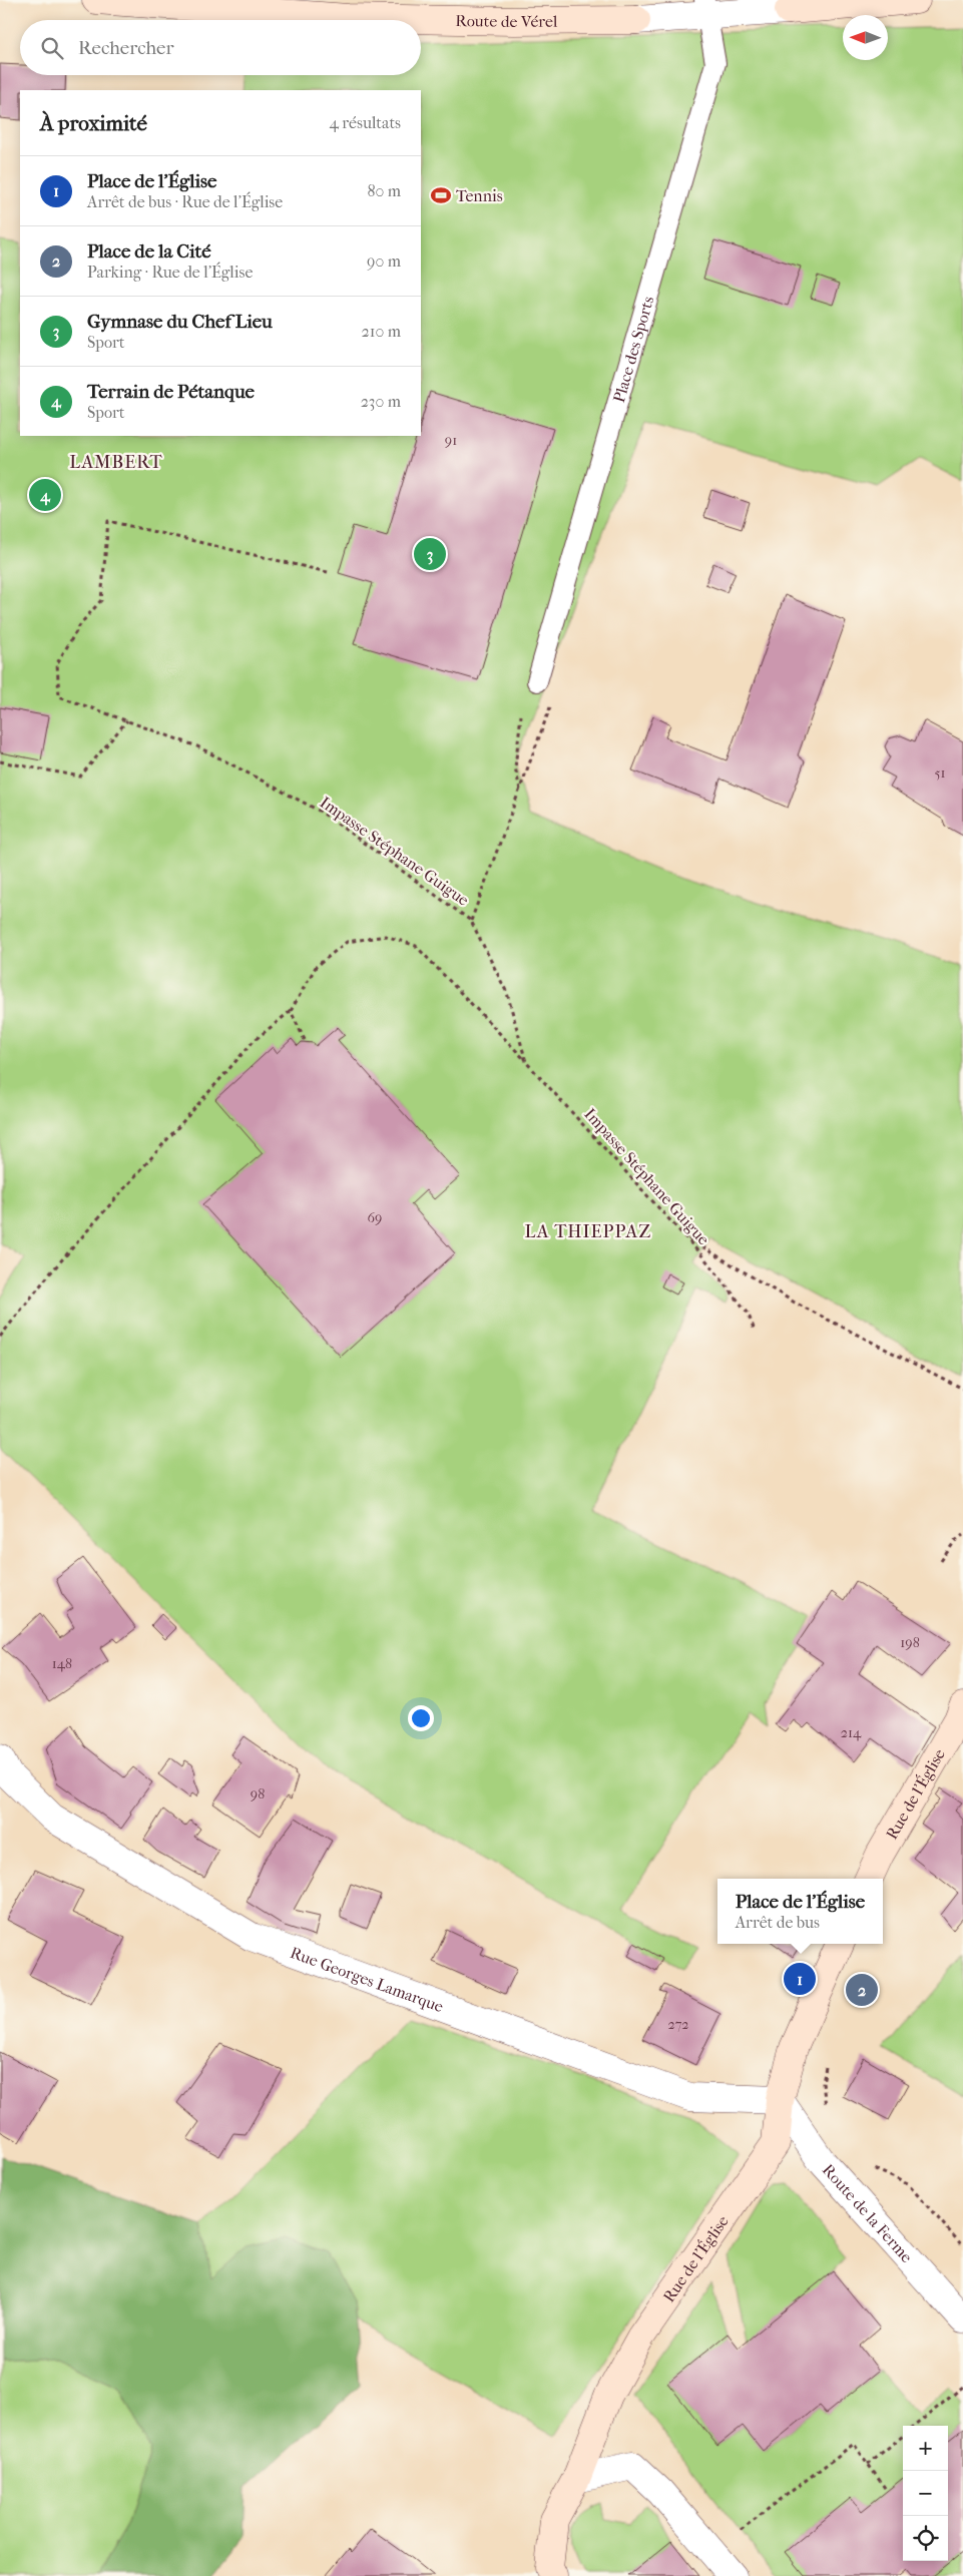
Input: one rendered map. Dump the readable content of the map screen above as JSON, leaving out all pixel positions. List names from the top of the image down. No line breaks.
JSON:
{"streets":{"street":["Route de Vérel","Rue de l'Église","Rue Georges Lamarque","Route de la Ferme"],"lane":["Place des Sports"],"path":["Impasse Stéphane Guigue"]},"crossings":[["Route de Vérel","Place des Sports"],["Rue de l'Église","Rue Georges Lamarque"],["Rue de l'Église","Route de la Ferme"],["Rue Georges Lamarque","Route de la Ferme"]],"districts":["LAMBERT","LA THIEPPAZ"],"places":{"sports":["Tennis"]},"house_numbers":["91","51","69","198","148","214","98","272"],"north":"left","page":{"search":"Rechercher","heading":["À proximité","4 résultats"],"list":[{"mark":"1","name":"Place de l’Église","note":"Arrêt de bus · Rue de l'Église","value":"80 m"},{"mark":"2","name":"Place de la Cité","note":"Parking · Rue de l'Église","value":"90 m"},{"mark":"3","name":"Gymnase du Chef Lieu","note":"Sport","value":"210 m"},{"mark":"4","name":"Terrain de Pétanque","note":"Sport","value":"230 m"}],"pins":["4","3","1","2"],"popup":["Place de l’Église","Arrêt de bus"],"map_buttons":["+","−"]}}
